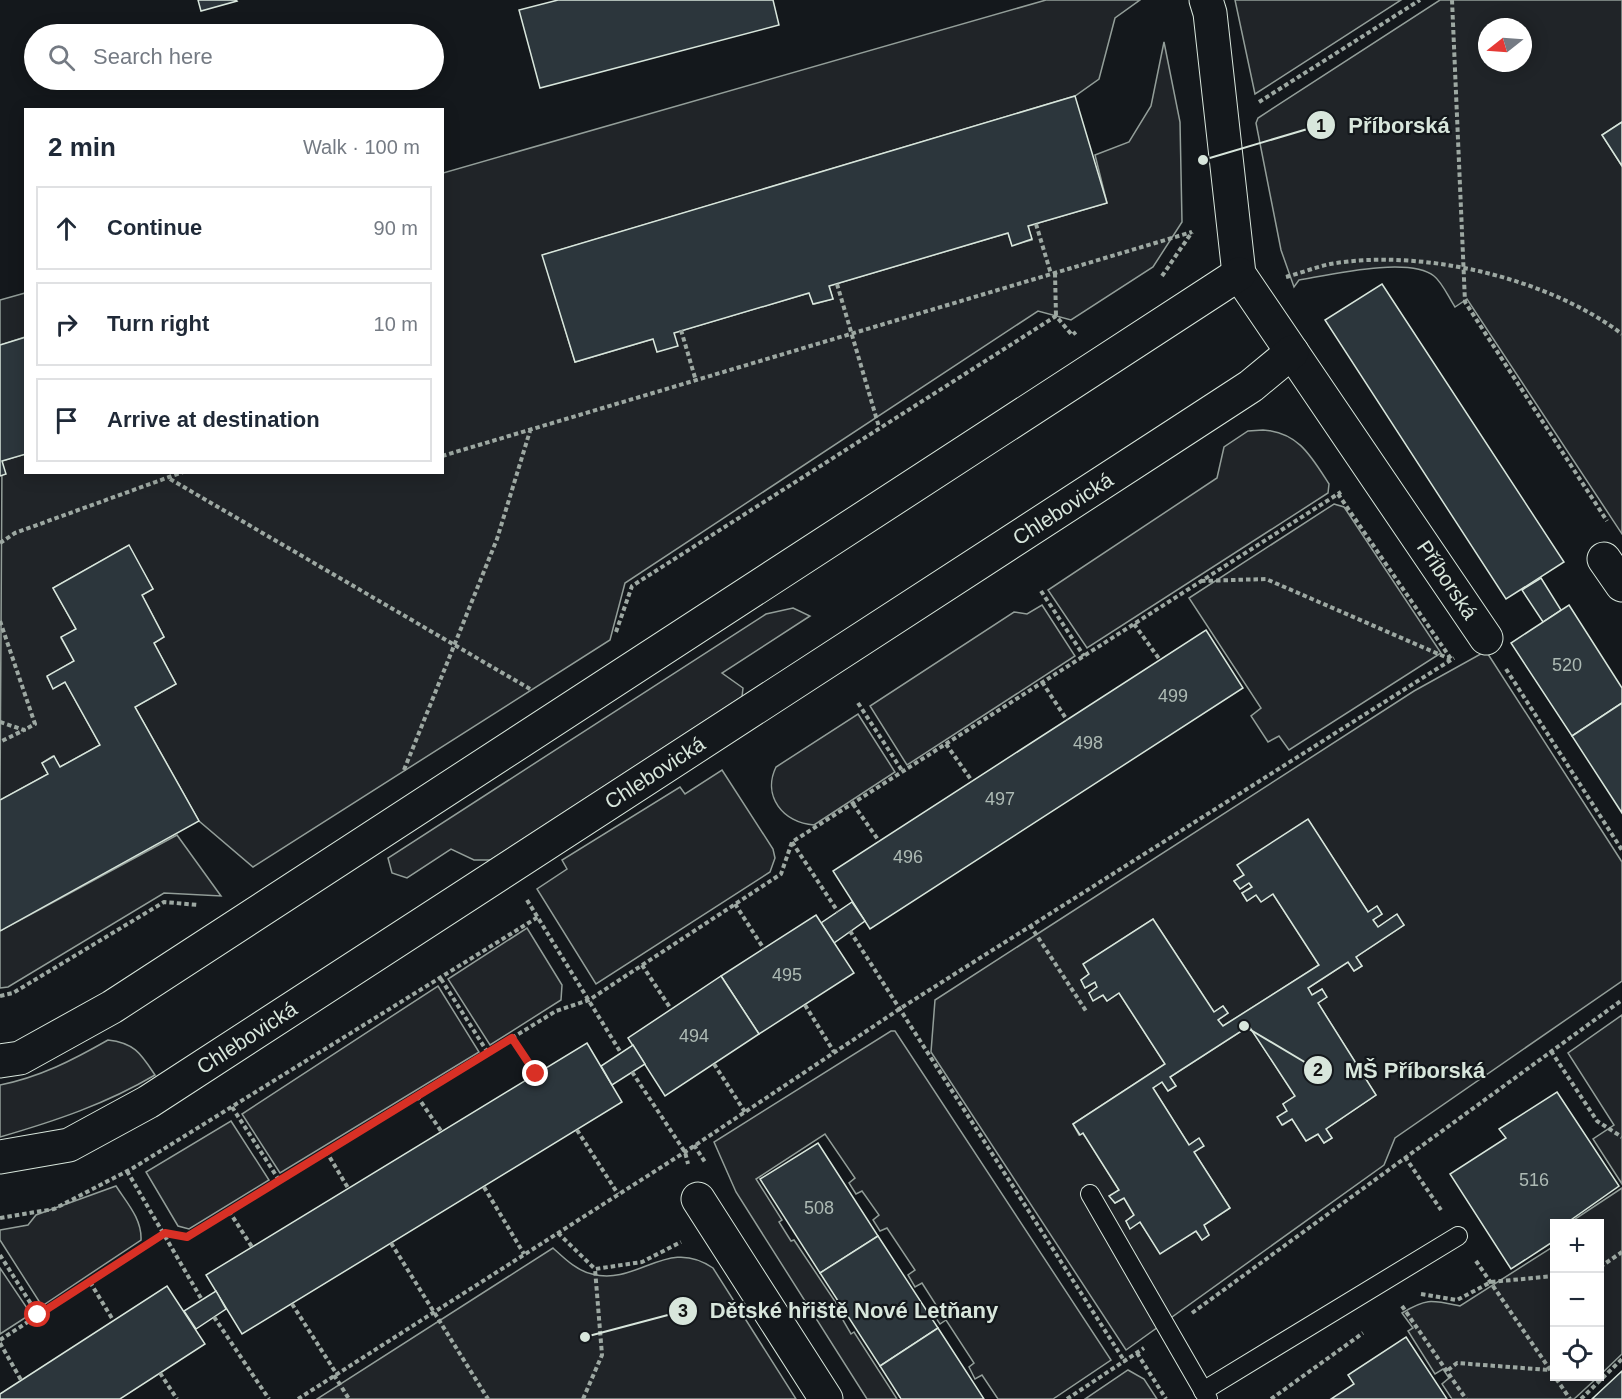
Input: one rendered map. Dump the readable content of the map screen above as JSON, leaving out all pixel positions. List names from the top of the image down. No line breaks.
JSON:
{"streets":{"street":["Chlebovická","Příborská"]},"crossings":[["Chlebovická","Příborská"]],"places":["Příborská","MŠ Příborská","Dětské hřiště Nové Letňany"],"house_numbers":["520","499","498","497","496","495","494","516","508"],"north":"left","page":{"search":"Search here","heading":["2 min","Walk · 100 m"],"list":[["Continue","90 m"],["Turn right","10 m"],"Arrive at destination"],"map_buttons":["+","−"]}}
